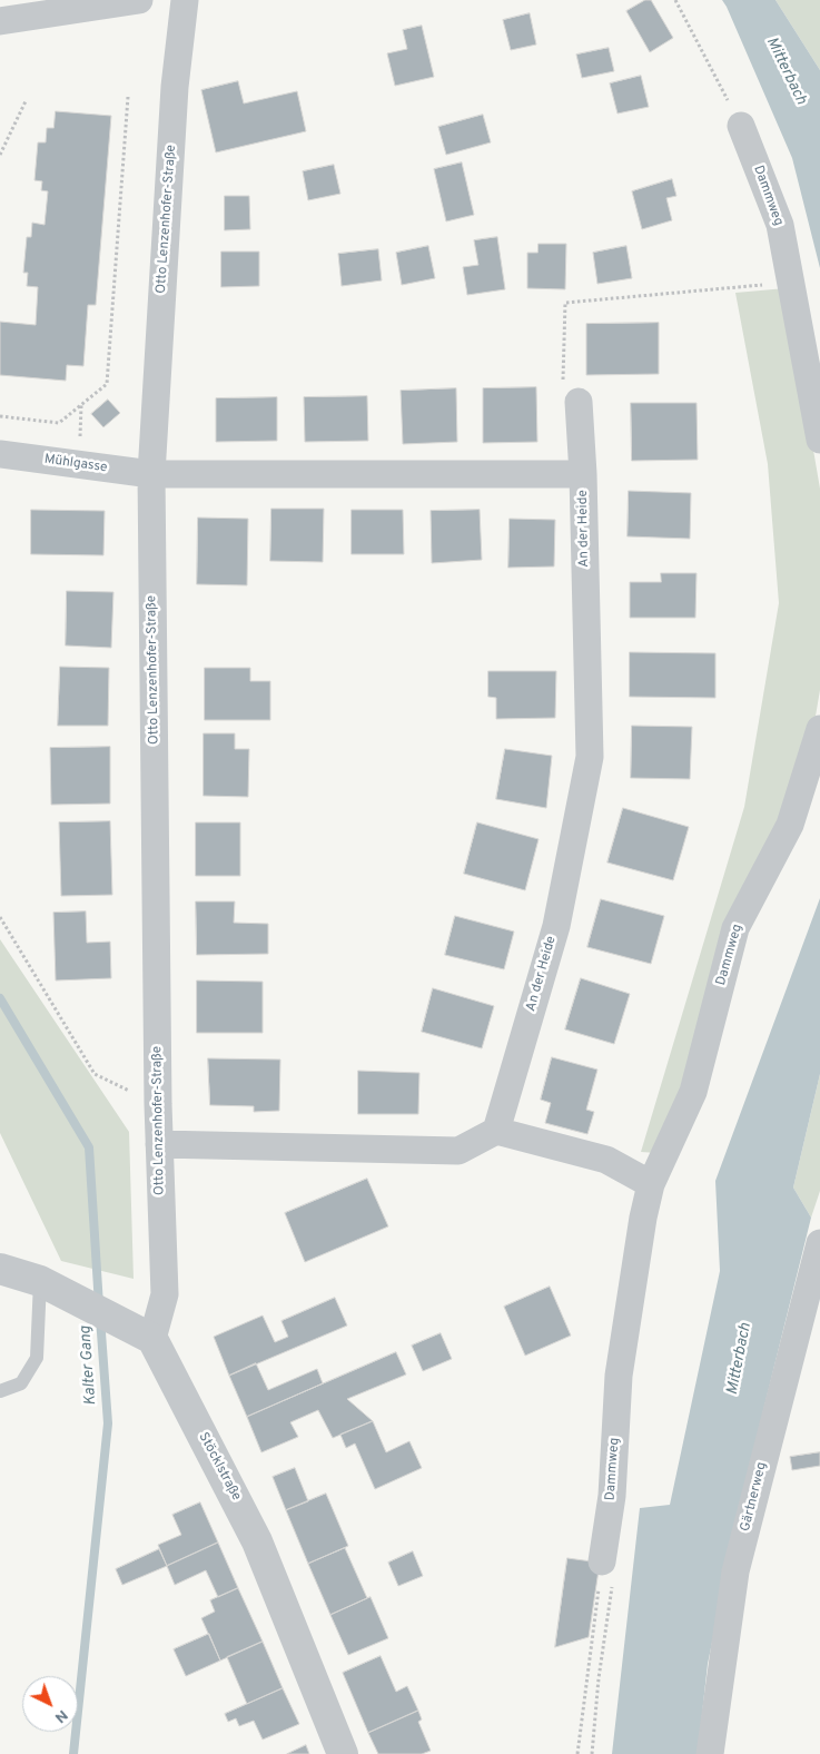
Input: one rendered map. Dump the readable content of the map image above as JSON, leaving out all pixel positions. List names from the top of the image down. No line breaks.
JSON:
{"streets":{"street":["Dammweg","Otto Lenzenhofer-Straße","Mühlgasse","An der Heide","Stöcklstraße","Gärtnerweg"]},"crossings":[["Otto Lenzenhofer-Straße","Mühlgasse"],["Otto Lenzenhofer-Straße","An der Heide"],["Otto Lenzenhofer-Straße","Stöcklstraße"],["Mühlgasse","An der Heide"]],"water":["Mitterbach","Kalter Gang"],"north":"bottom right"}
